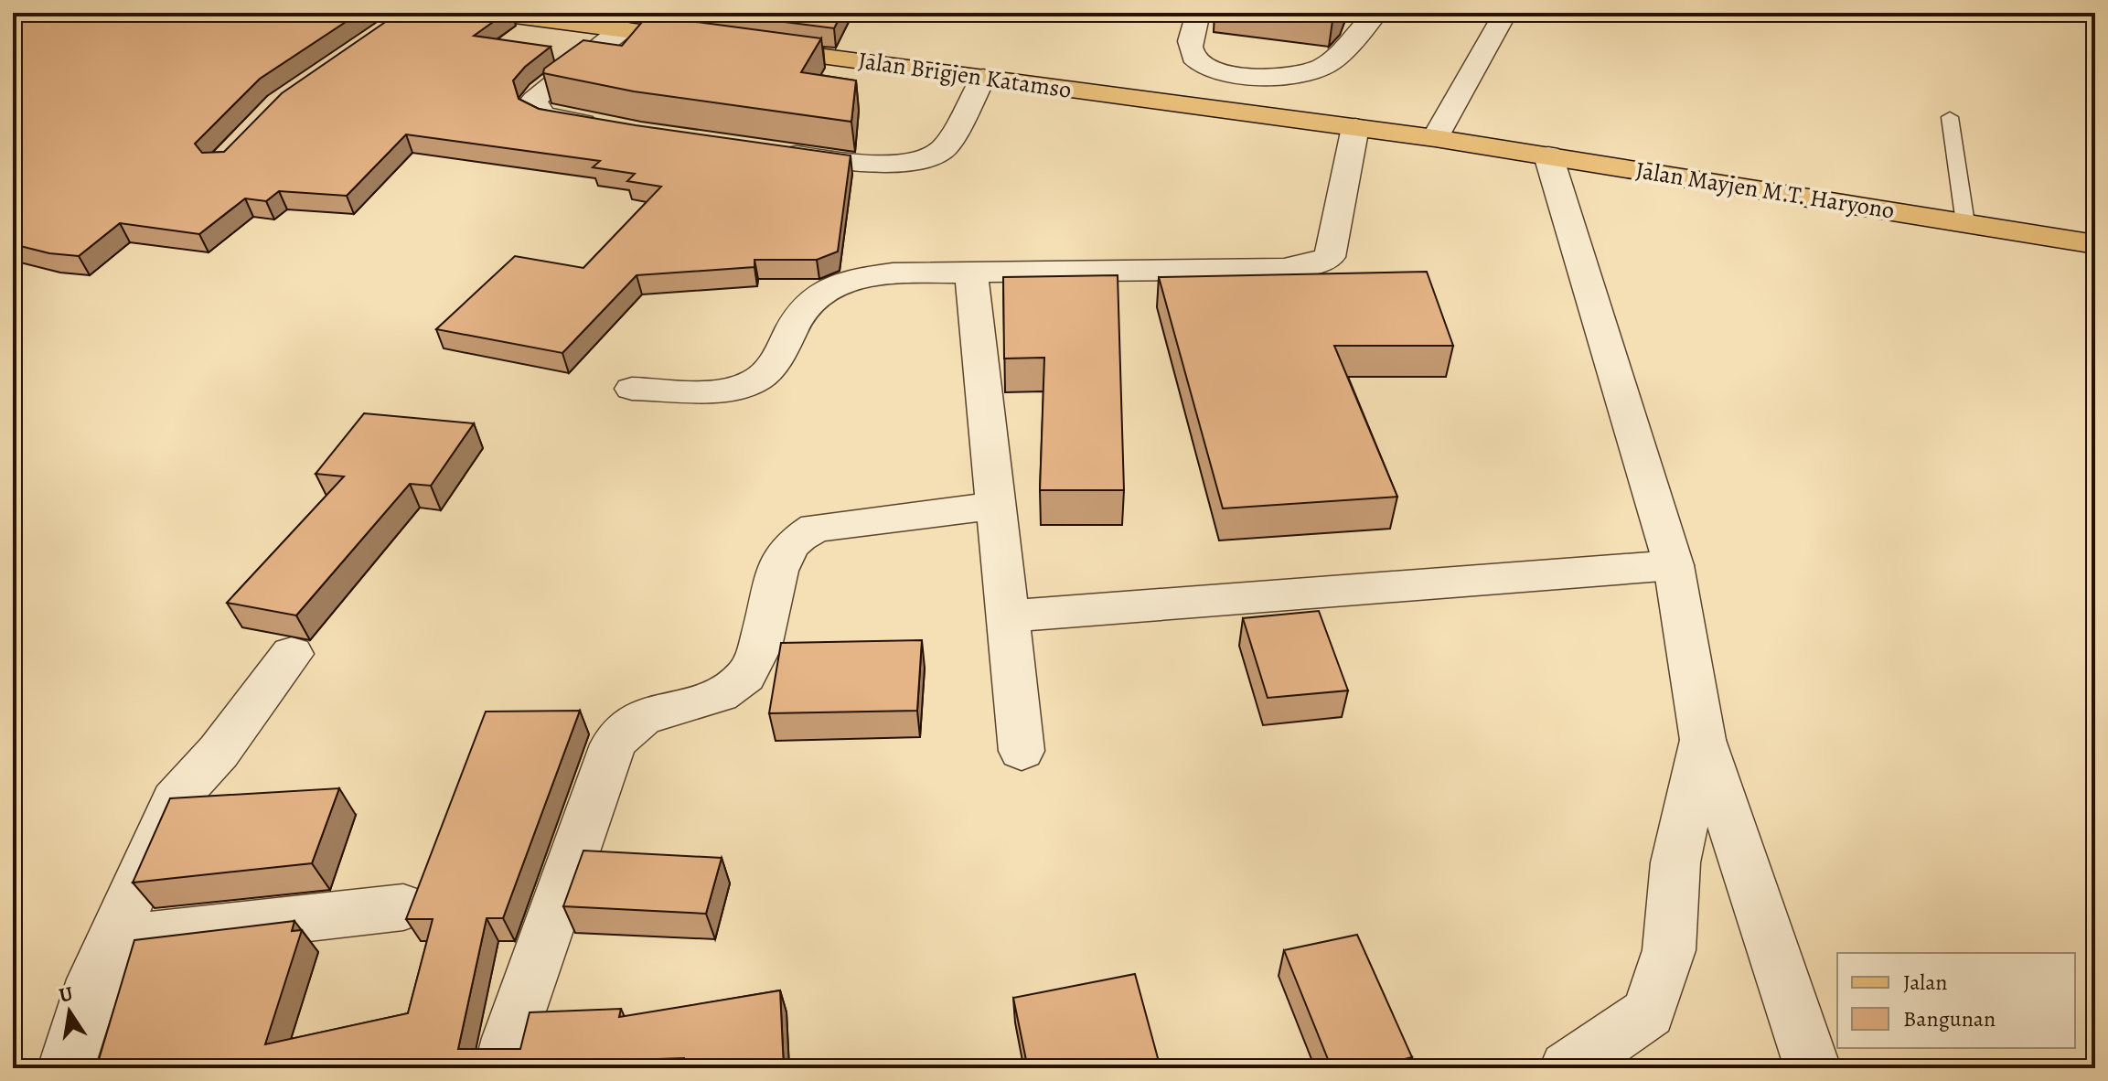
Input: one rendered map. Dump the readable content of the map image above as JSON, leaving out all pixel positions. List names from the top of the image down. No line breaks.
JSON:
{"streets":{"main road":["Jalan Brigjen Katamso","Jalan Mayjen M.T. Haryono"]},"crossings":[["Jalan Brigjen Katamso","Jalan Mayjen M.T. Haryono"]],"legend":["Jalan","Bangunan"],"north":"top"}
